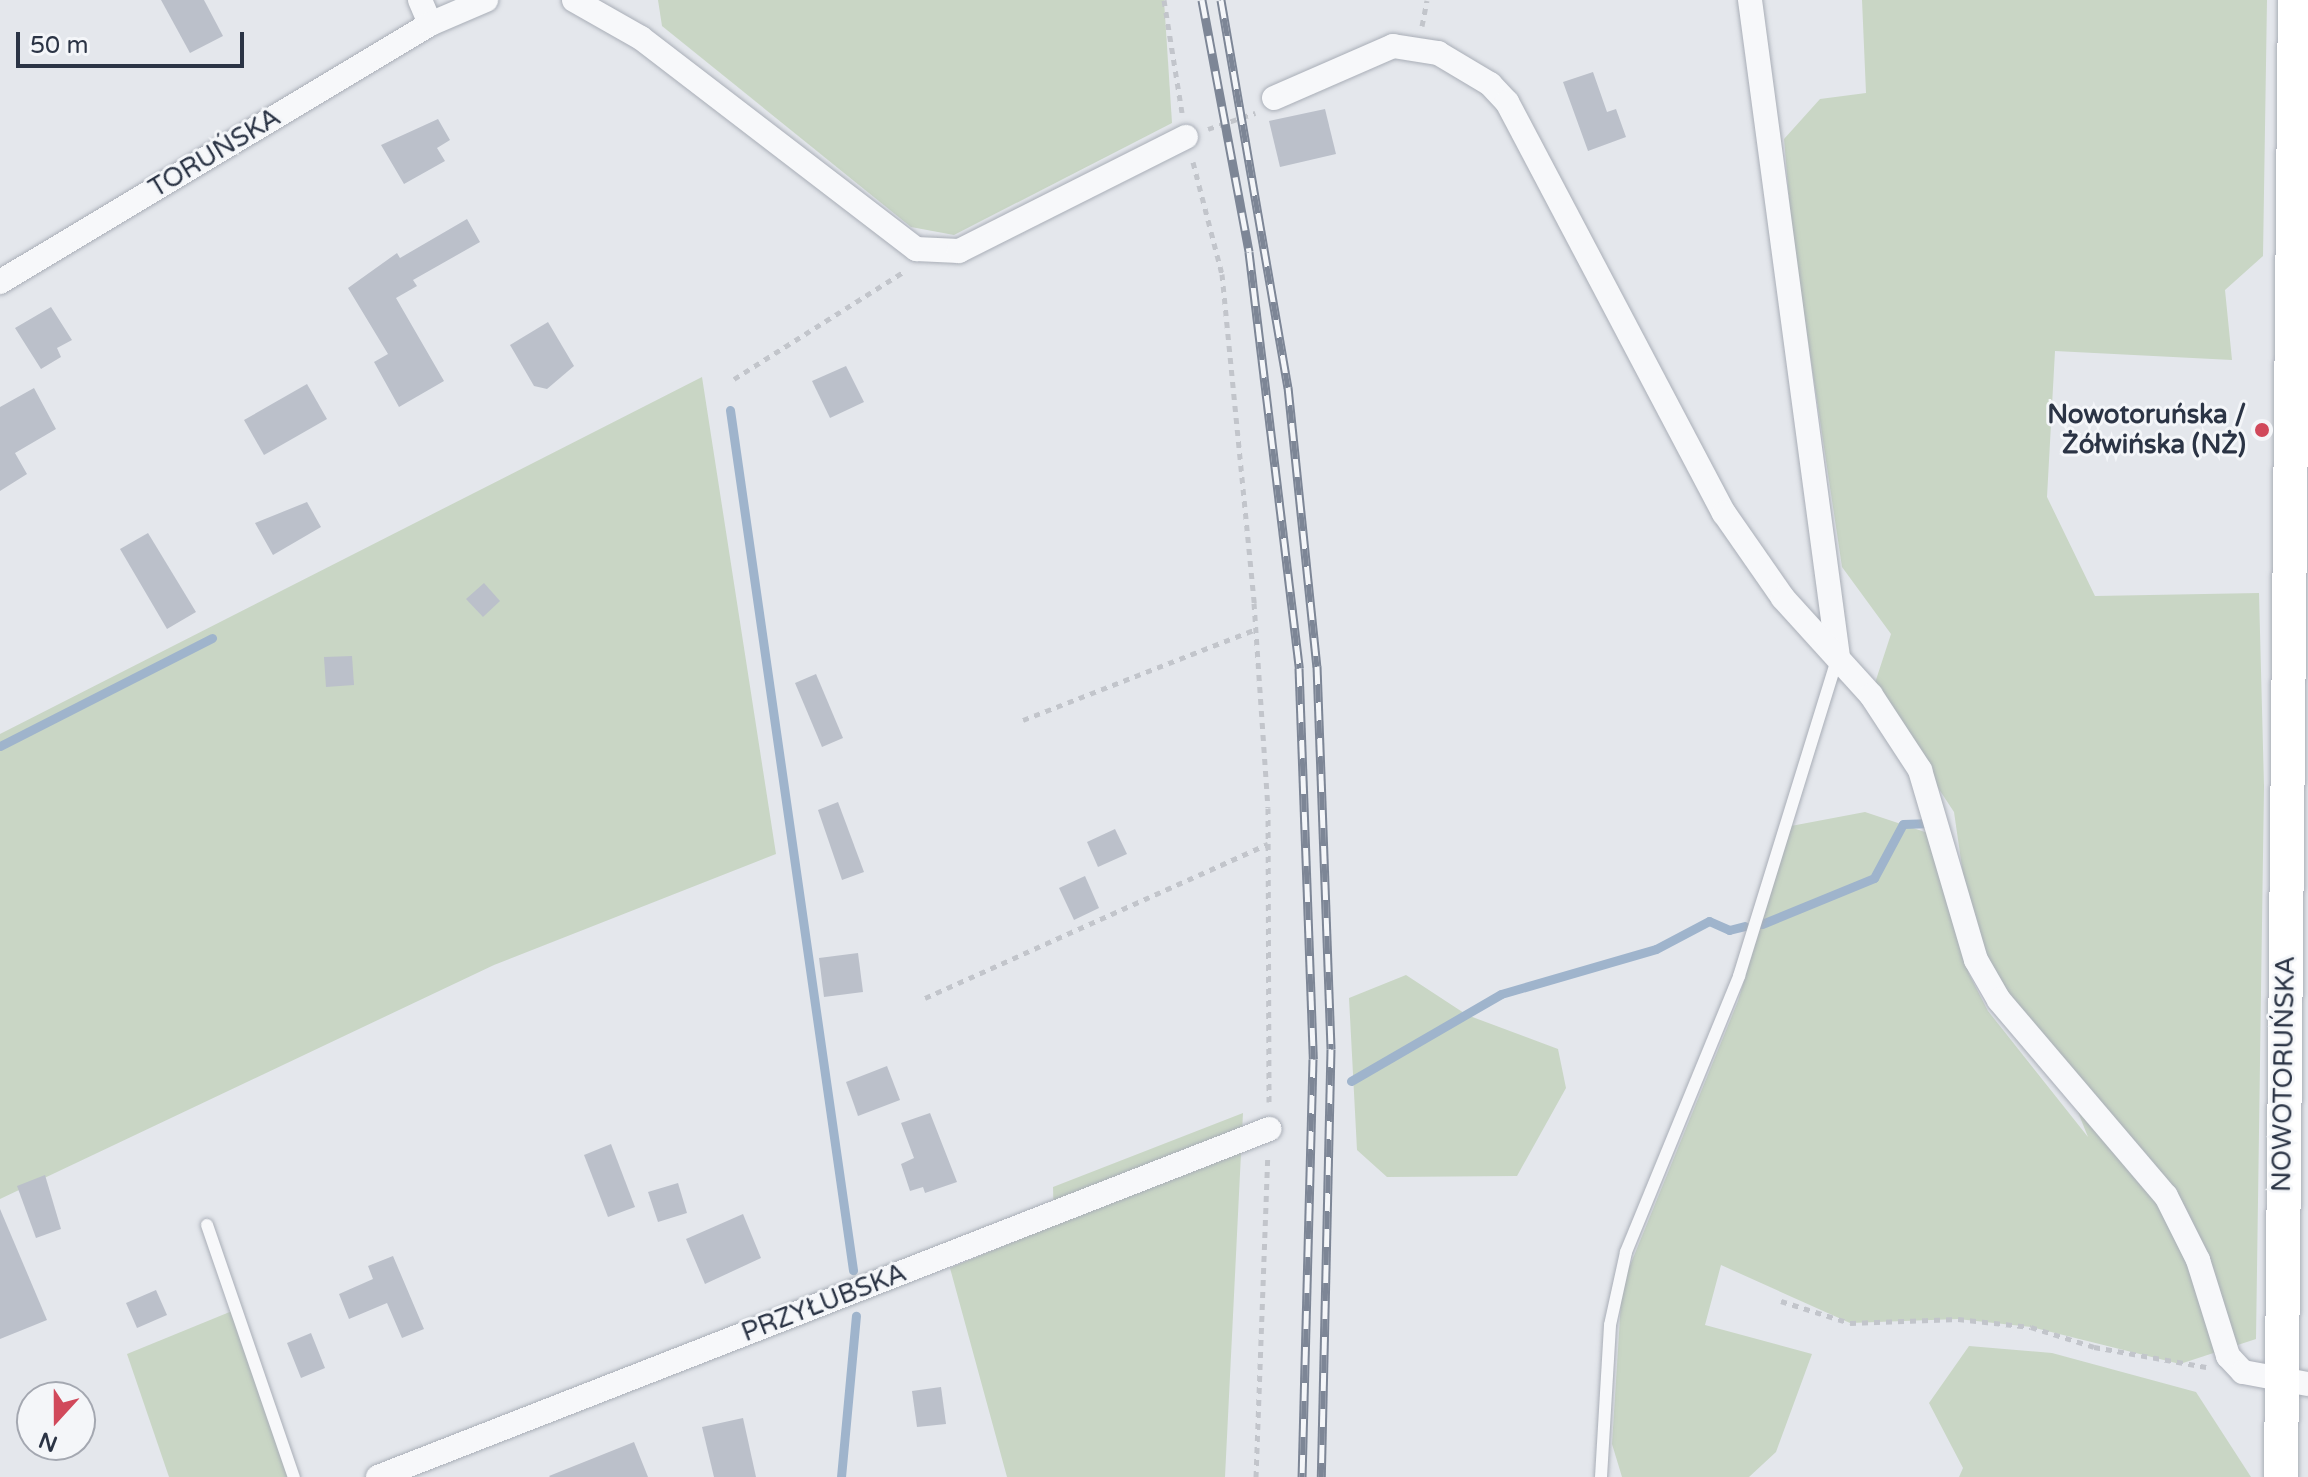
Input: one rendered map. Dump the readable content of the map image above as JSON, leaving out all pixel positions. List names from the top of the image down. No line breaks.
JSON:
{"streets":{"main road":["NOWOTORUŃSKA"],"street":["TORUŃSKA","PRZYŁUBSKA"]},"places":["Nowotoruńska / Żółwińska (NŻ)"],"scale_bar":"50 m","north":"bottom"}
